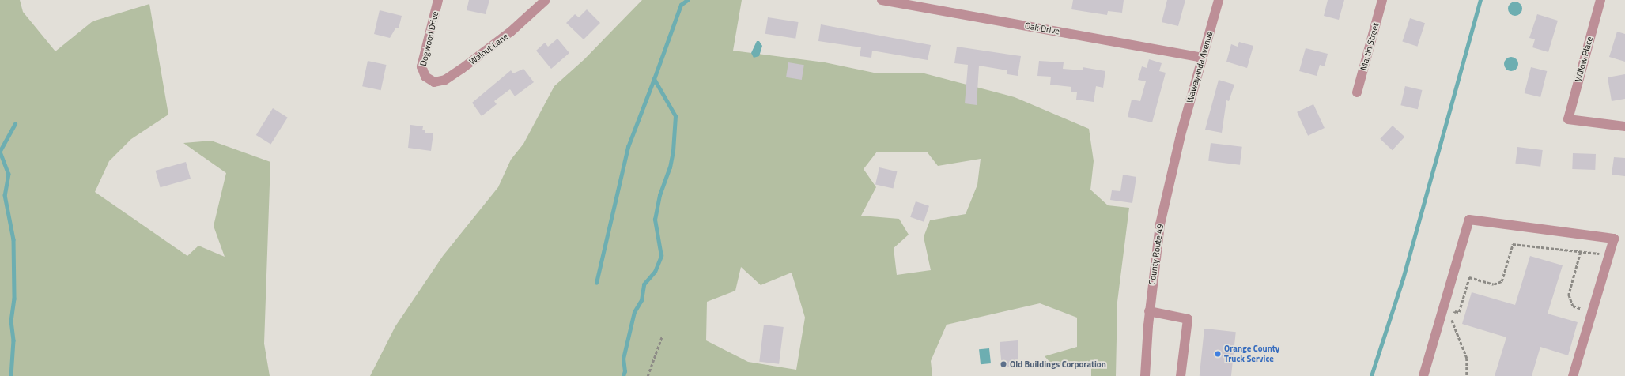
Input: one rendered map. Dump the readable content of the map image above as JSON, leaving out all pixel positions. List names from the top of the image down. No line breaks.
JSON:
{"streets":{"street":["Oak Drive","Dogwood Drive","Martin Street","Walnut Lane","Willow Place","Wawayanda Avenue","County Route 49"]},"crossings":[["Oak Drive","Wawayanda Avenue"],["Dogwood Drive","Walnut Lane"],["Wawayanda Avenue","County Route 49"]],"places":["Orange County Truck Service","Old Buildings Corporation"]}
